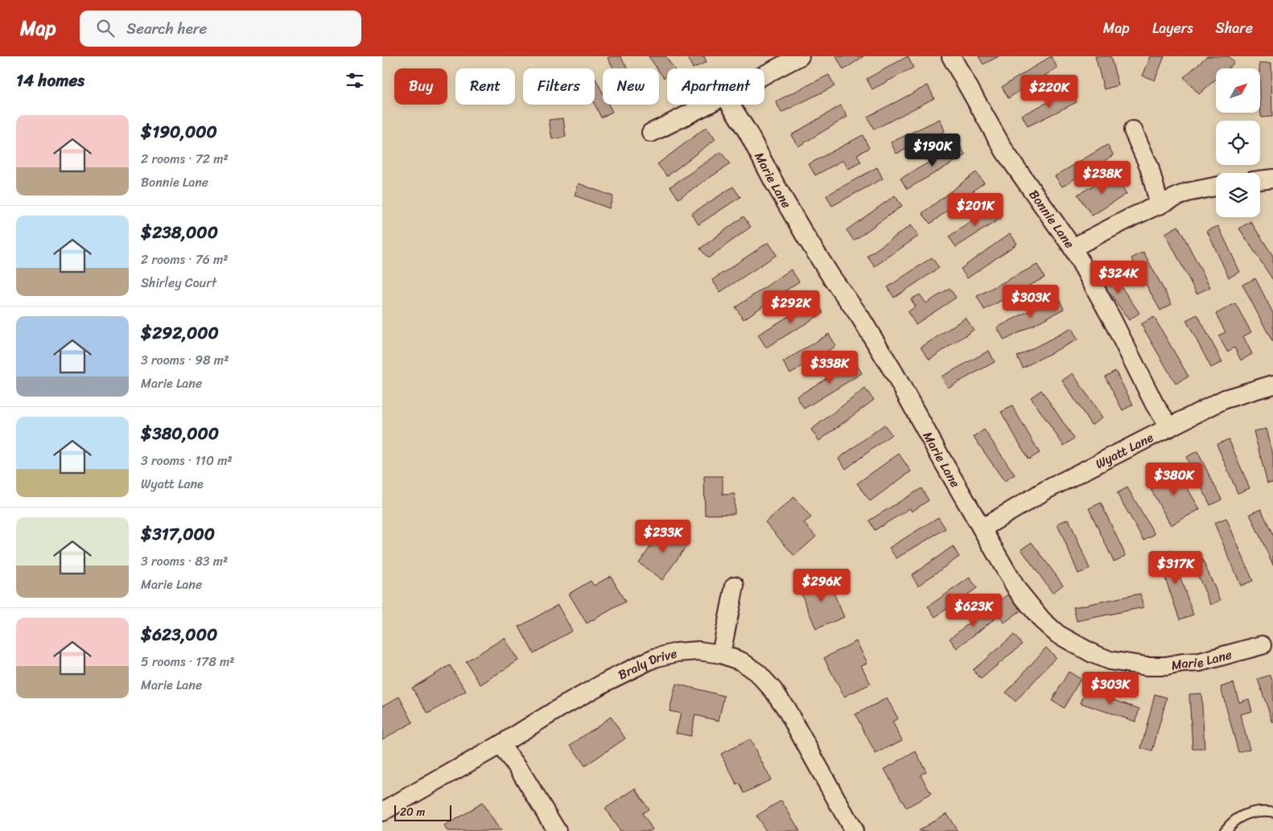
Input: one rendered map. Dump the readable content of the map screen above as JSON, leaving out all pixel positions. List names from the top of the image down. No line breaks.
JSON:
{"streets":{"street":["Marie Lane","Bonnie Lane","Wyatt Lane","Braly Drive"]},"crossings":[["Marie Lane","Wyatt Lane"],["Bonnie Lane","Wyatt Lane"]],"scale_bar":"20 m","north":"top right","page":{"header":"Map","search":"Search here","nav":["Map","Layers","Share"],"heading":"14 homes","chip":["Buy","Rent","Filters","New","Apartment"],"price":["$220K","$190K","$238K","$201K","$324K","$303K","$292K","$338K","$380K","$233K","$317K","$296K","$623K","$303K"],"list":[{"name":"$190,000","note":"2 rooms · 72 m² · Bonnie Lane"},{"name":"$238,000","note":"2 rooms · 76 m² · Shirley Court"},{"name":"$292,000","note":"3 rooms · 98 m² · Marie Lane"},{"name":"$380,000","note":"3 rooms · 110 m² · Wyatt Lane"},{"name":"$317,000","note":"3 rooms · 83 m² · Marie Lane"},{"name":"$623,000","note":"5 rooms · 178 m² · Marie Lane"}],"scale":"20 m"}}
